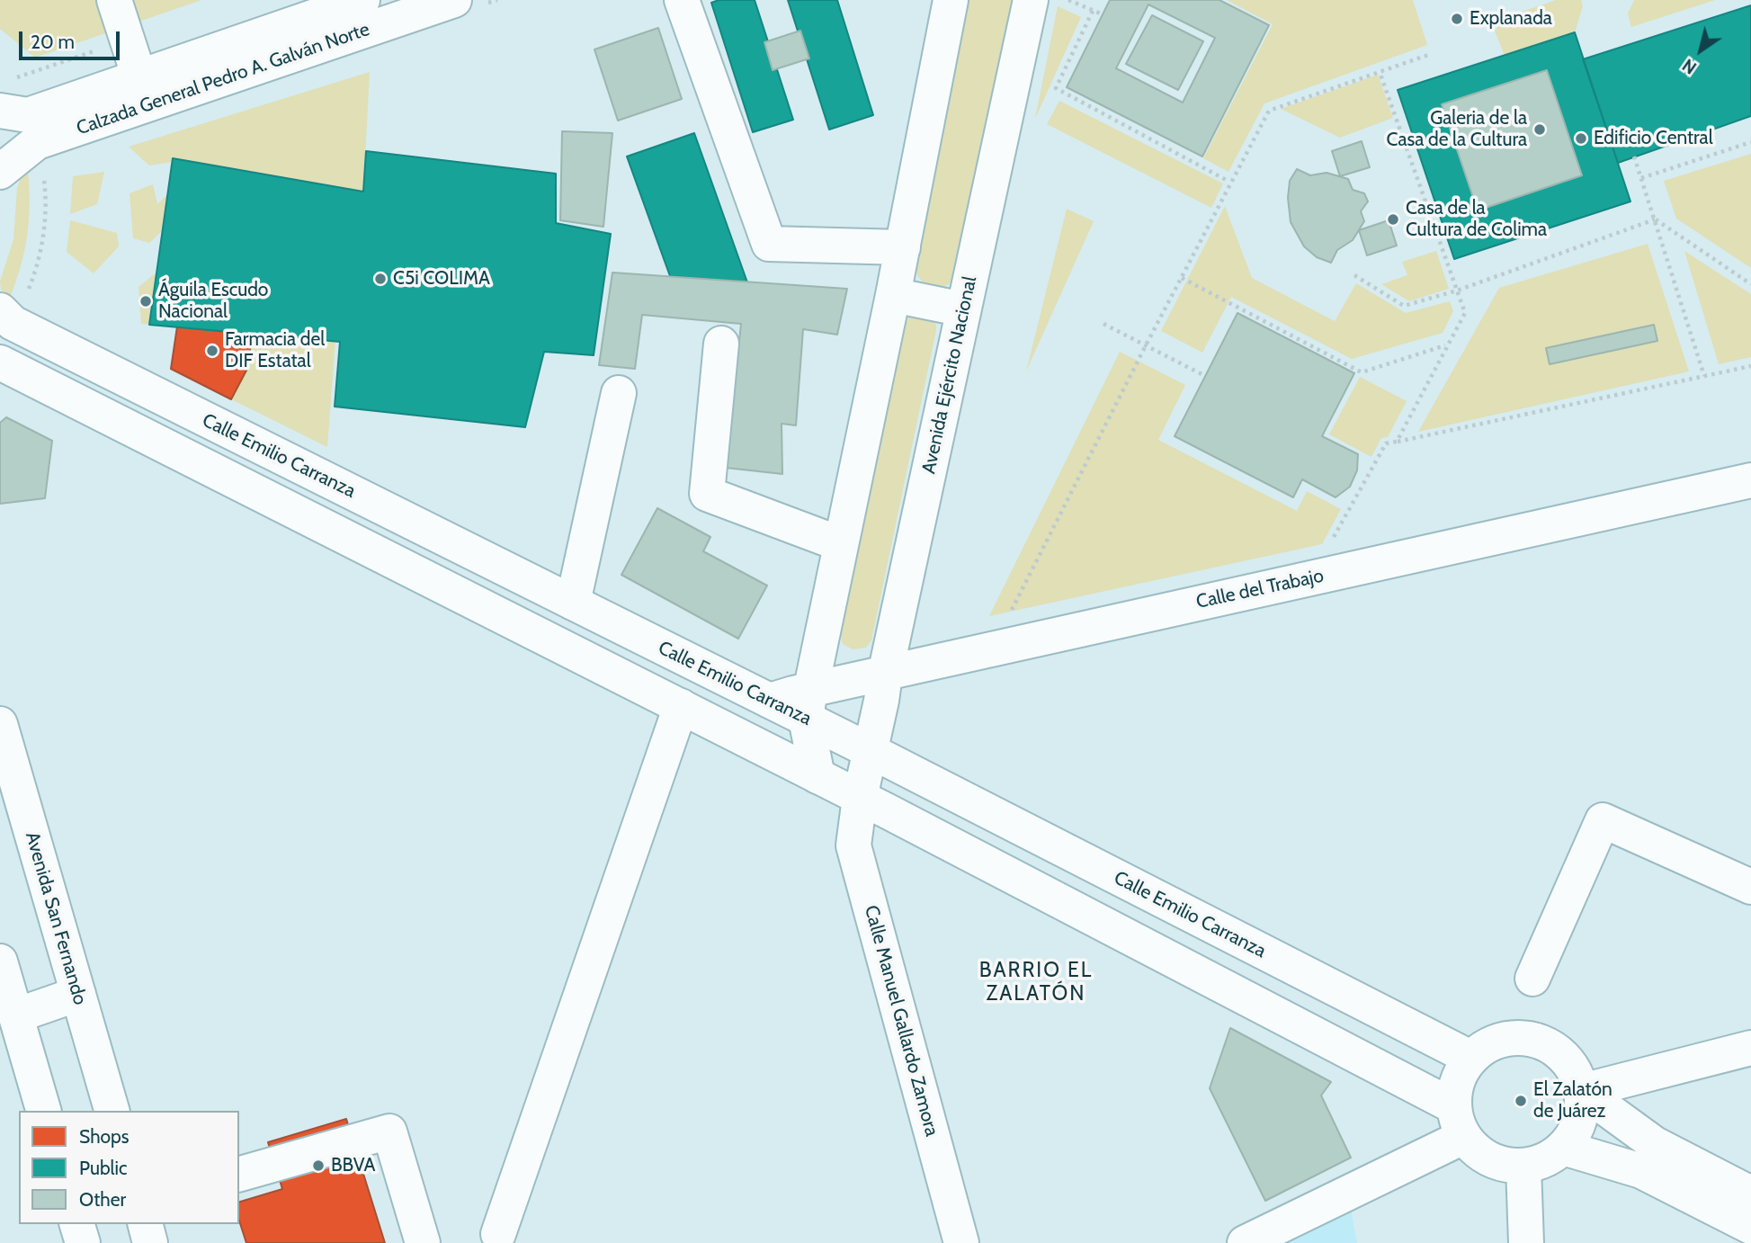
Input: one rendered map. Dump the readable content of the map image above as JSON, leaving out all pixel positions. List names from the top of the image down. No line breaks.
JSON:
{"streets":{"main road":["Calzada General Pedro A. Galván Norte","Avenida Ejército Nacional","Calle Emilio Carranza","Calle del Trabajo","Avenida San Fernando","Calle Manuel Gallardo Zamora"]},"crossings":[["Avenida Ejército Nacional","Calle Emilio Carranza"],["Avenida Ejército Nacional","Calle del Trabajo"],["Avenida Ejército Nacional","Calle Manuel Gallardo Zamora"],["Calle Emilio Carranza","Calle del Trabajo"],["Calle Emilio Carranza","Calle Manuel Gallardo Zamora"]],"districts":["BARRIO EL ZALATÓN"],"places":["Explanada","Galeria de la Casa de la Cultura","Edificio Central","Casa de la Cultura de Colima","C5i COLIMA","Águila Escudo Nacional","Farmacia del DIF Estatal","El Zalatón de Juárez","BBVA"],"legend":["Shops","Public","Other"],"scale_bar":"20 m","north":"bottom left"}
